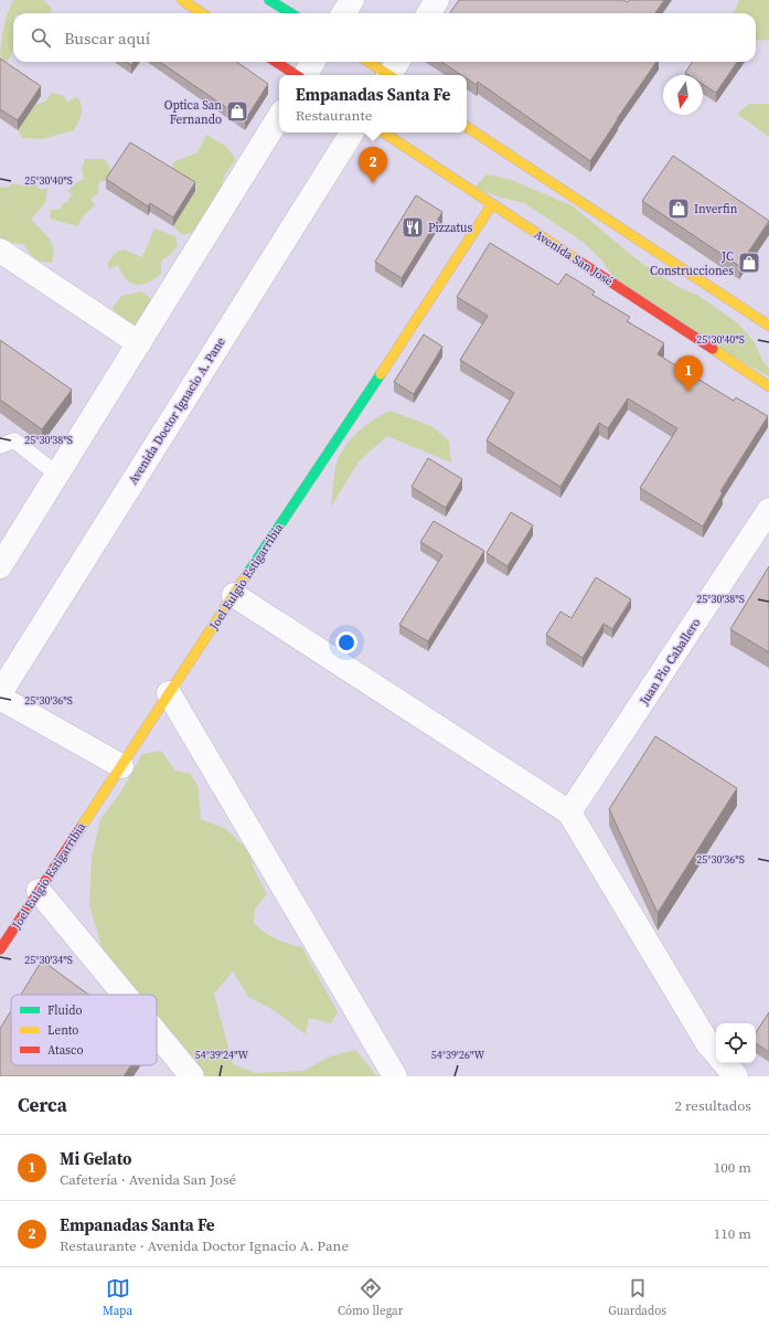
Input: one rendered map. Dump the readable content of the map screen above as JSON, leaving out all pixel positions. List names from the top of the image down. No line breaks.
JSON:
{"streets":{"street":["Avenida San José","Avenida Doctor Ignacio A. Pane","Joel Eulgio Estigarribia","Juan Pio Caballero"]},"crossings":[["Avenida San José","Joel Eulgio Estigarribia"]],"places":{"shop":["Optica San Fernando","Inverfin","JC Construcciones"],"restaurant":["Pizzatus"]},"legend":["Fluido","Lento","Atasco"],"north":"bottom","page":{"search":"Buscar aquí","popup":["Empanadas Santa Fe","Restaurante"],"pins":["2","1"],"heading":["Cerca","2 resultados"],"list":[{"mark":"1","name":"Mi Gelato","note":"Cafetería · Avenida San José","value":"100 m"},{"mark":"2","name":"Empanadas Santa Fe","note":"Restaurante · Avenida Doctor Ignacio A. Pane","value":"110 m"}],"nav":["Mapa","Cómo llegar","Guardados"]},"coordinates":["25°30'40\"S","25°30'38\"S","25°30'36\"S","25°30'34\"S","54°39'24\"W","54°39'26\"W"]}
